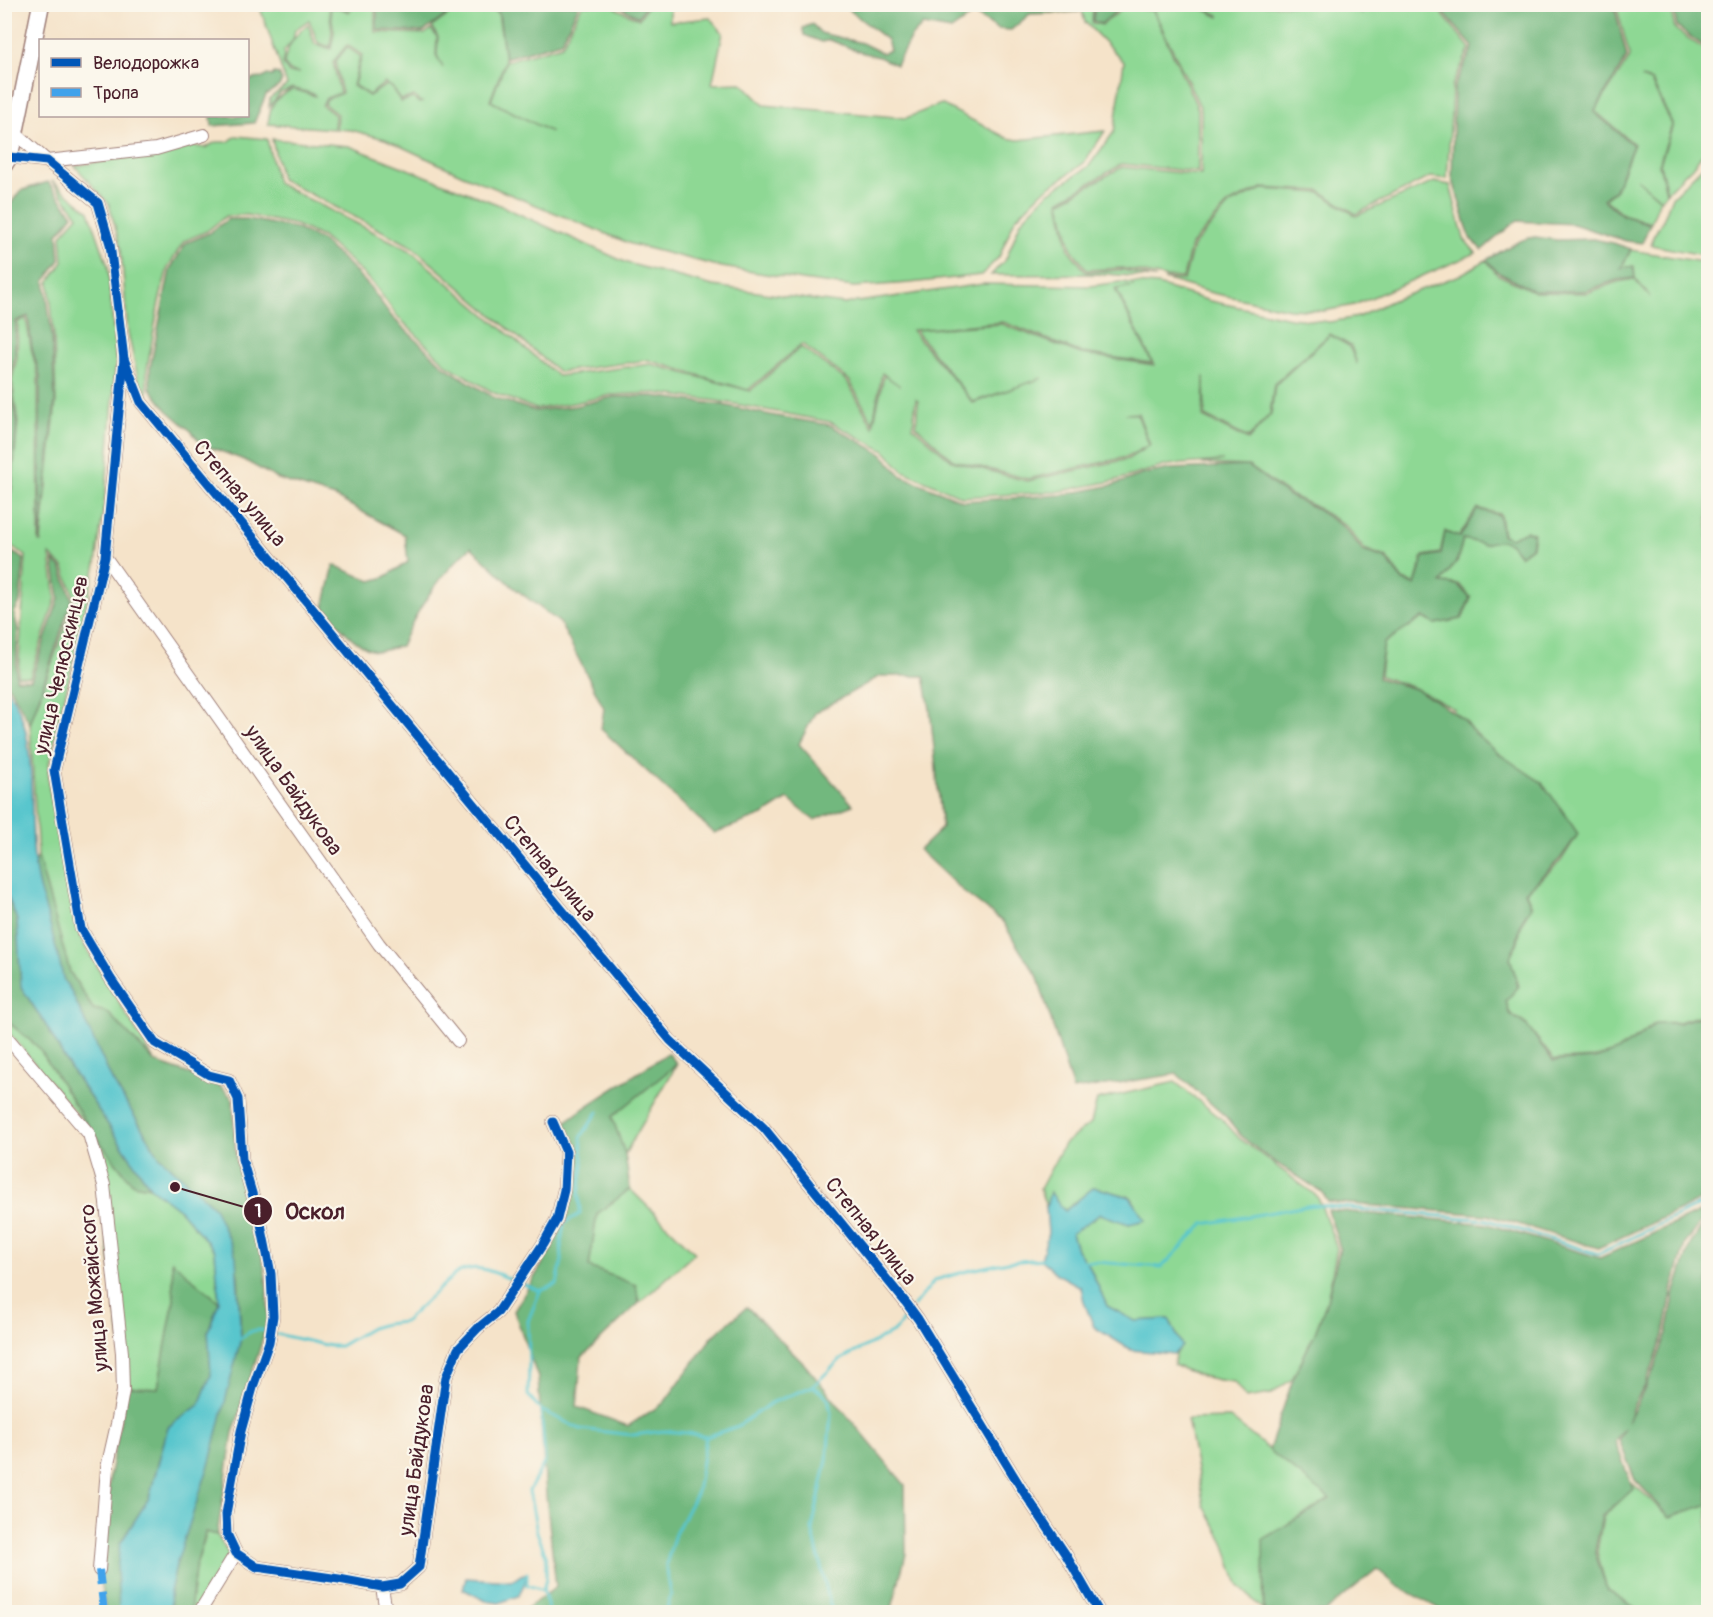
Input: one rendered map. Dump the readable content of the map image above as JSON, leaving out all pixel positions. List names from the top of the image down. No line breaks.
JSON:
{"streets":{"street":["Степная улица","улица Челюскинцев","улица Байдукова","улица Можайского"]},"crossings":[["Степная улица","улица Челюскинцев"],["улица Челюскинцев","улица Байдукова"]],"places":["Оскол"],"legend":["Велодорожка","Тропа"]}
